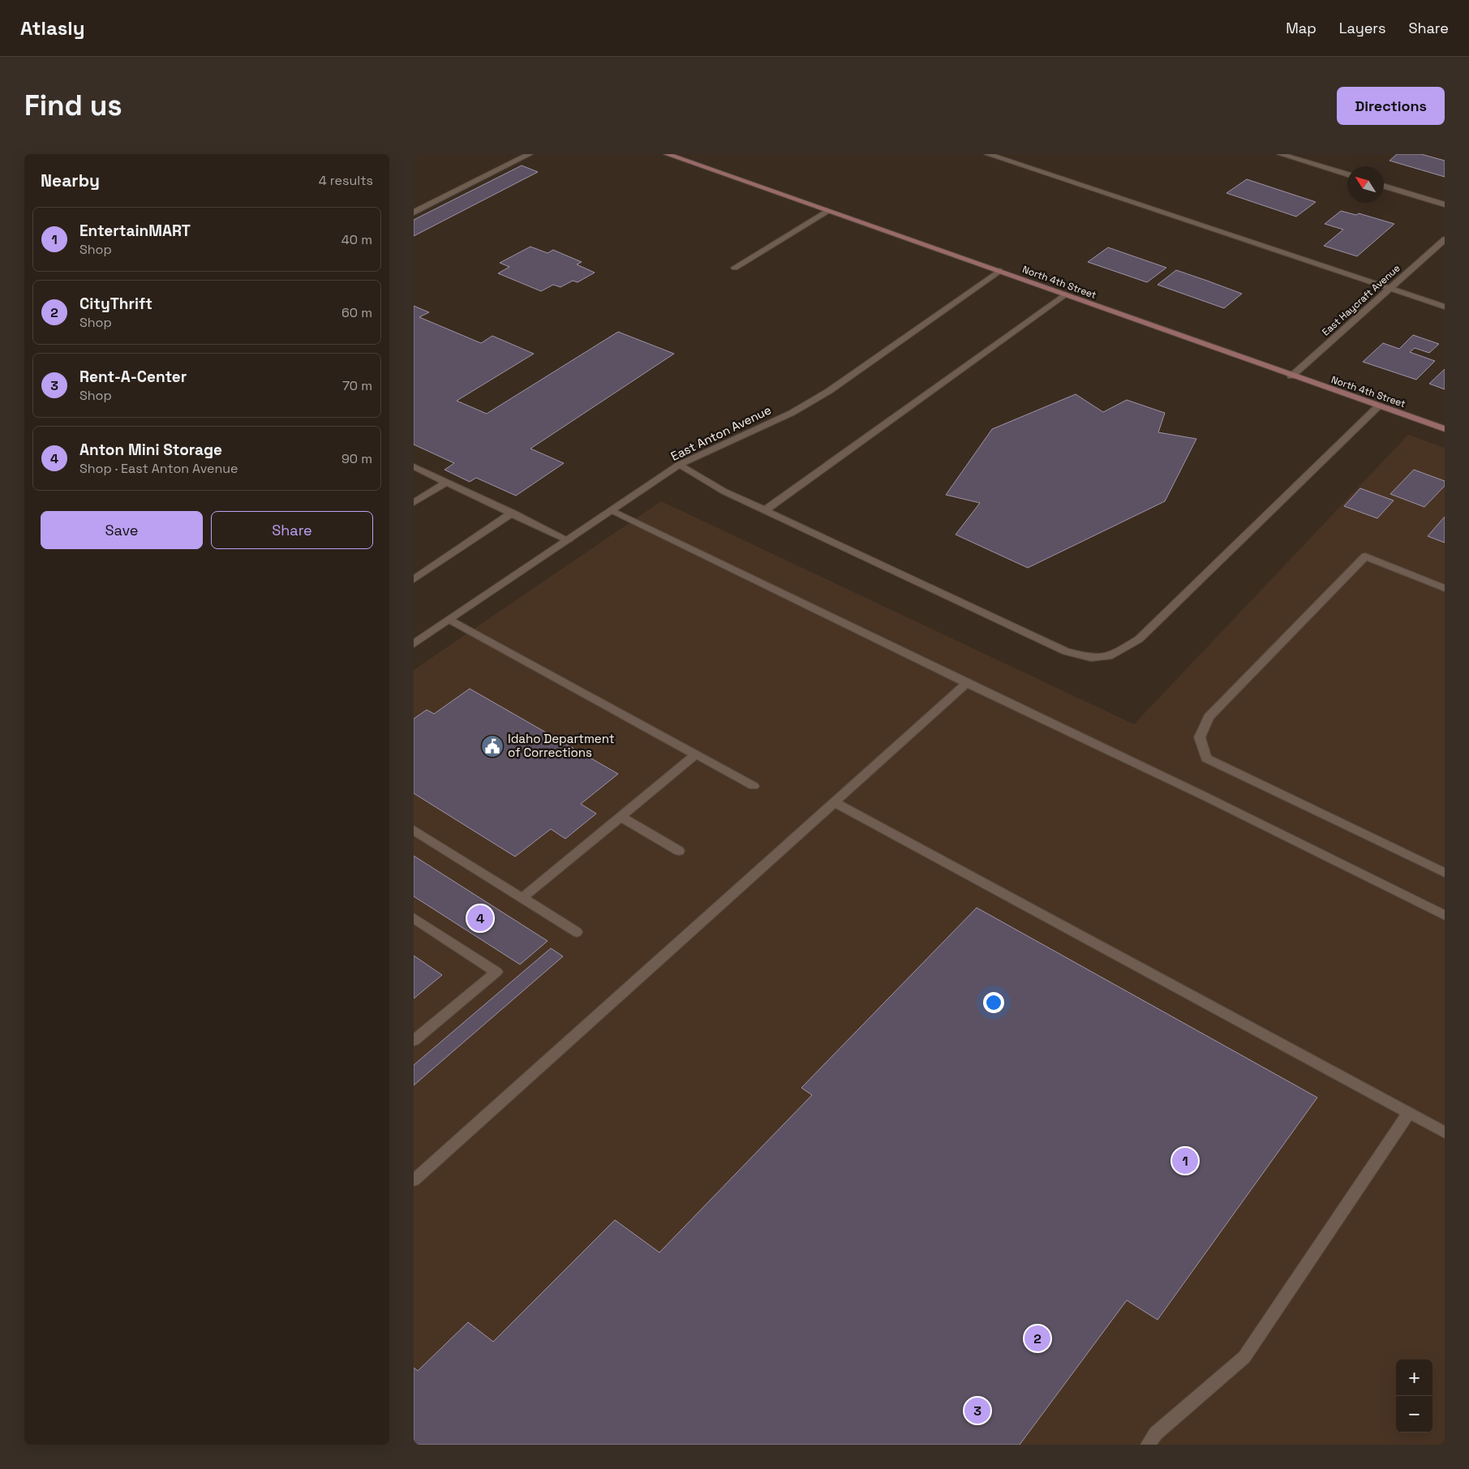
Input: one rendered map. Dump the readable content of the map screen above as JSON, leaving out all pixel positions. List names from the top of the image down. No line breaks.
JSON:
{"streets":{"main road":["North 4th Street"],"street":["East Haycraft Avenue","East Anton Avenue"]},"crossings":[["North 4th Street","East Haycraft Avenue"],["North 4th Street","East Anton Avenue"]],"places":{"public building":["Idaho Department of Corrections"]},"north":"top left","page":{"header":"Atlasly","nav":["Map","Layers","Share"],"buttons":["Directions",["Save","Share"]],"title":"Find us","heading":["Nearby","4 results"],"list":[{"mark":"1","name":"EntertainMART","note":"Shop","value":"40 m"},{"mark":"2","name":"CityThrift","note":"Shop","value":"60 m"},{"mark":"3","name":"Rent-A-Center","note":"Shop","value":"70 m"},{"mark":"4","name":"Anton Mini Storage","note":"Shop · East Anton Avenue","value":"90 m"}],"pins":["4","1","2","3"],"map_buttons":["+","−"]}}
